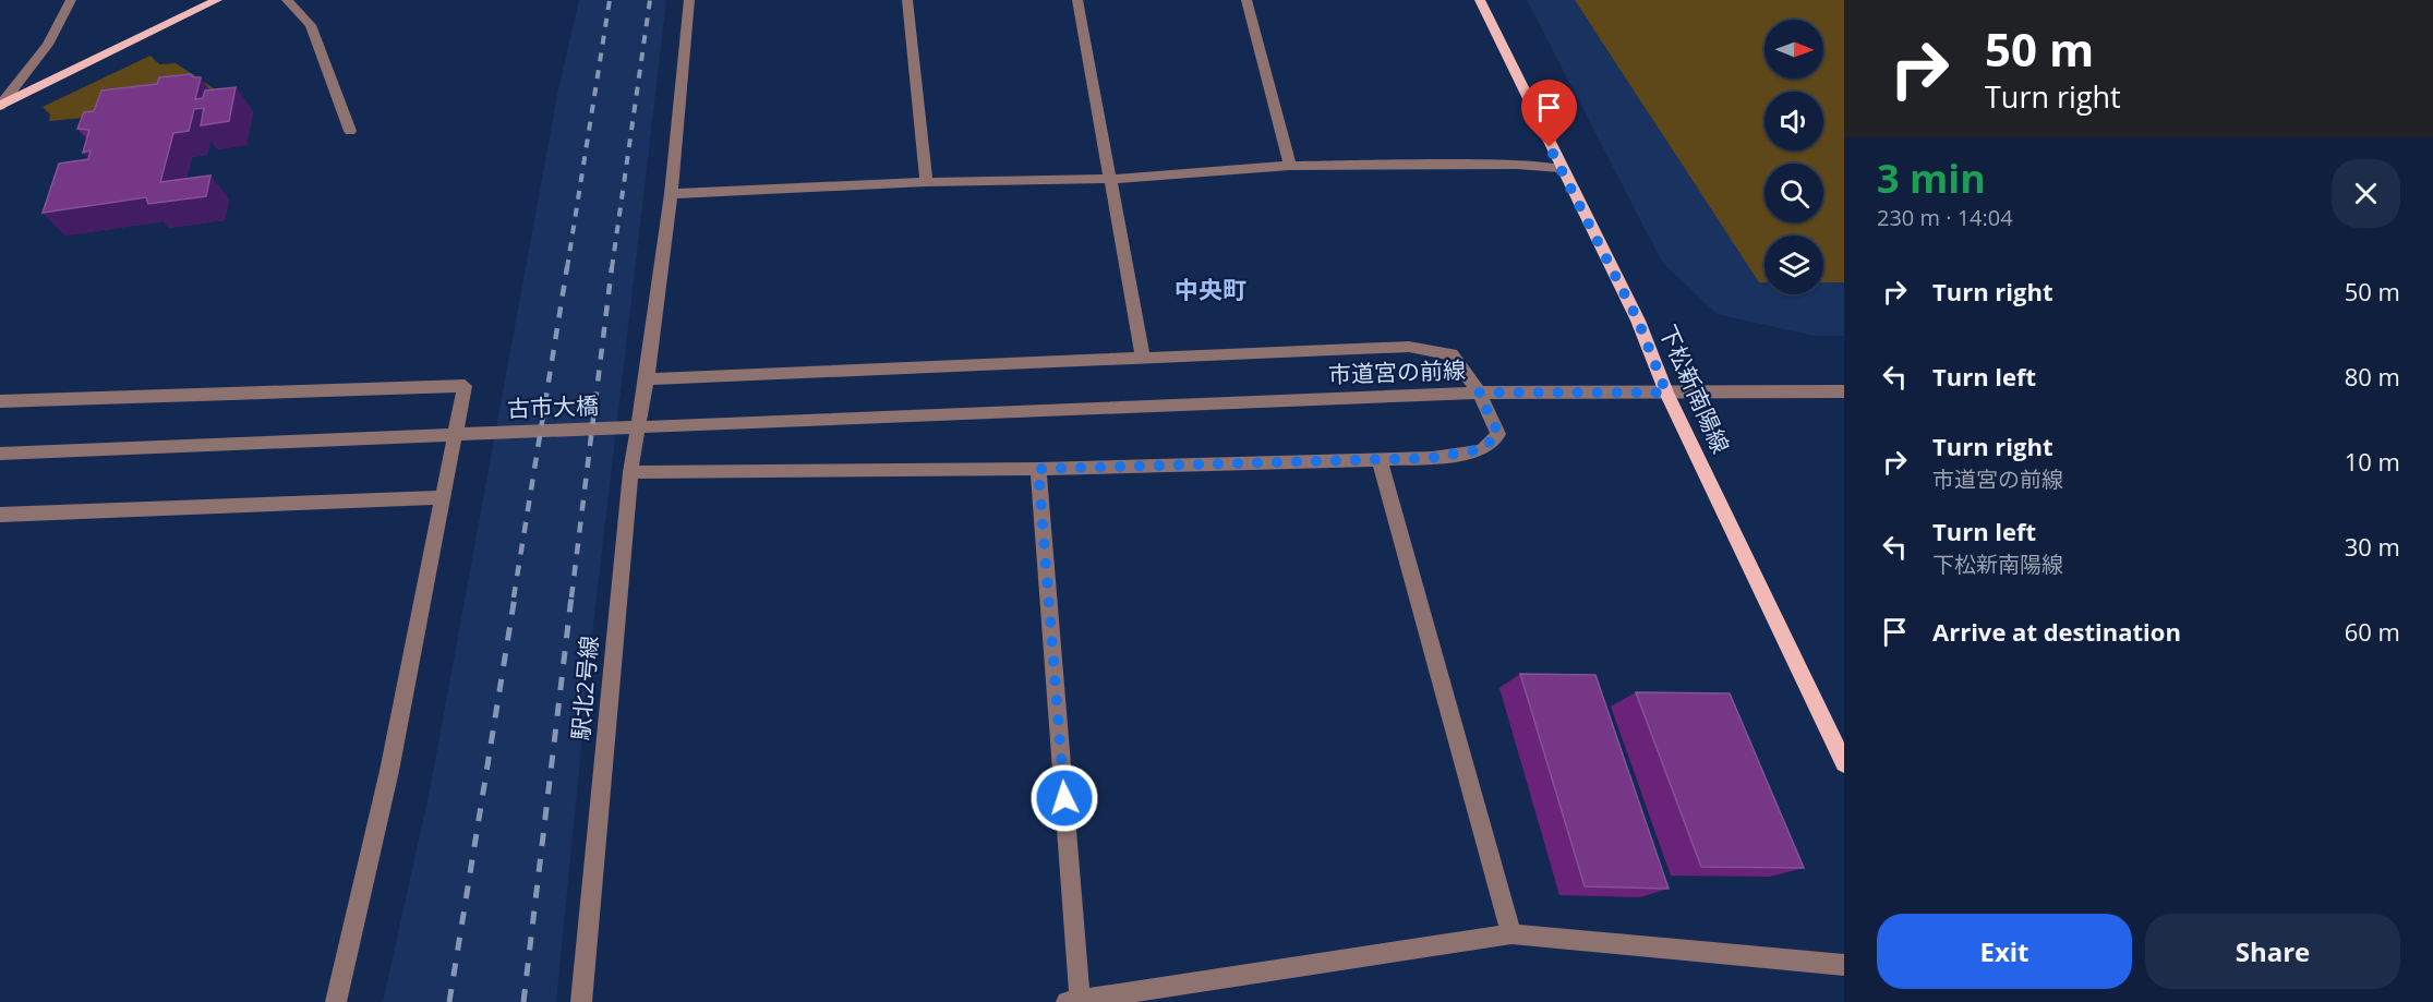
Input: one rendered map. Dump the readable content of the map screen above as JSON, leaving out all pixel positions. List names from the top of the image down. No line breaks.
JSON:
{"streets":{"main road":["下松新南陽線"],"street":["市道宮の前線","古市大橋","駅北2号線"]},"crossings":[["市道宮の前線","下松新南陽線"],["市道宮の前線","古市大橋"]],"districts":["中央町"],"north":"right","page":{"turn":["50 m","Turn right"],"heading":["3 min","230 m · 14:04"],"list":[{"name":"Turn right","value":"50 m"},{"name":"Turn left","value":"80 m"},{"name":"Turn right","note":"市道宮の前線","value":"10 m"},{"name":"Turn left","note":"下松新南陽線","value":"30 m"},{"name":"Arrive at destination","value":"60 m"}],"buttons":["Exit","Share"]}}
